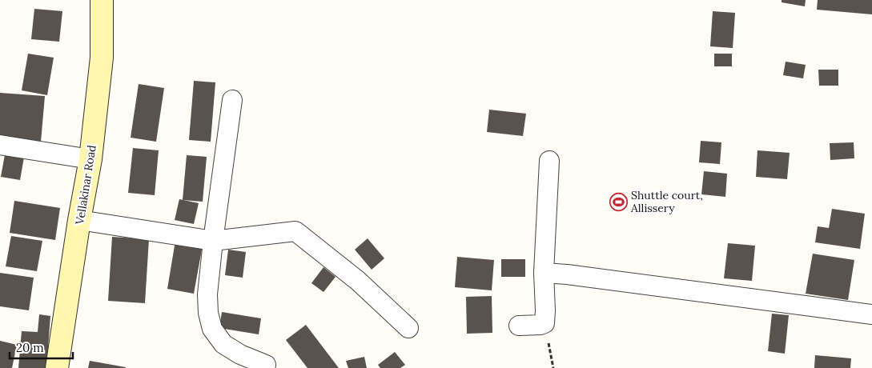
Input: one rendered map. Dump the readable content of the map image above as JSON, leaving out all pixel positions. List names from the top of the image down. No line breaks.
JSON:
{"streets":{"main road":["Vellakinar Road"]},"places":{"sports":["Shuttle court, Allissery"]},"scale_bar":"20 m"}
